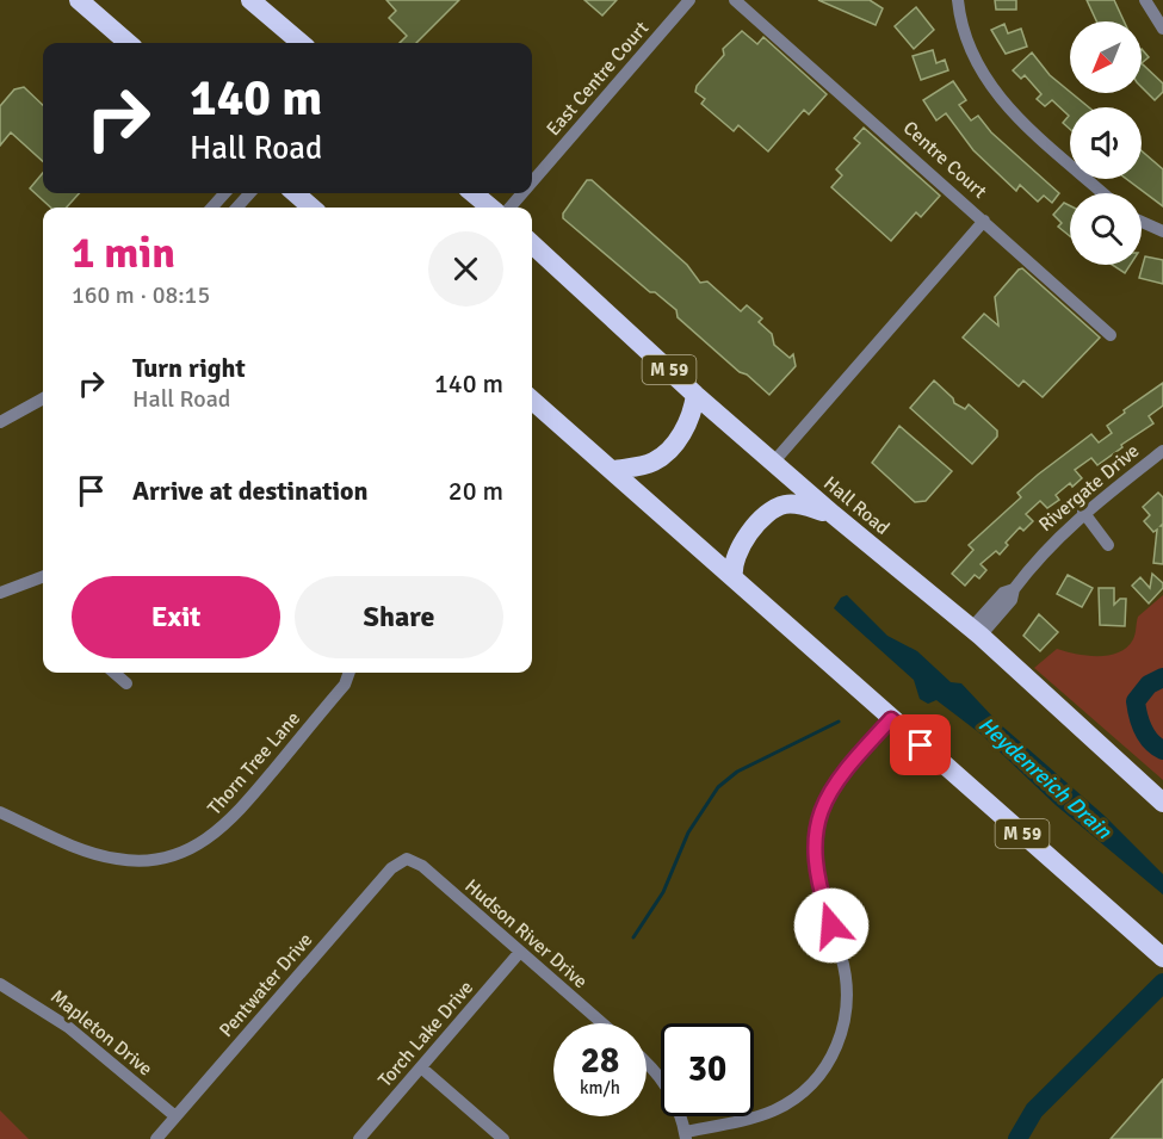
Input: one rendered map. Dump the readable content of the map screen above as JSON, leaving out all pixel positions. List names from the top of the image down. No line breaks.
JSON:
{"streets":{"highway":["M 59","Hall Road"],"street":["East Centre Court","Centre Court","Rivergate Drive","Thorn Tree Lane","Hudson River Drive","Pentwater Drive","Mapleton Drive","Torch Lake Drive"]},"crossings":[["Centre Court","Hall Road"],["Rivergate Drive","Hall Road"],["Hudson River Drive","Pentwater Drive"],["Hudson River Drive","Torch Lake Drive"],["Pentwater Drive","Mapleton Drive"]],"water":["Heydenreich Drain"],"north":"bottom left","page":{"turn":["140 m","Hall Road"],"heading":["1 min","160 m · 08:15"],"list":[{"name":"Turn right","note":"Hall Road","value":"140 m"},{"name":"Arrive at destination","value":"20 m"}],"buttons":["Exit","Share"],"speed":"28 km/h","limit":"30"}}
